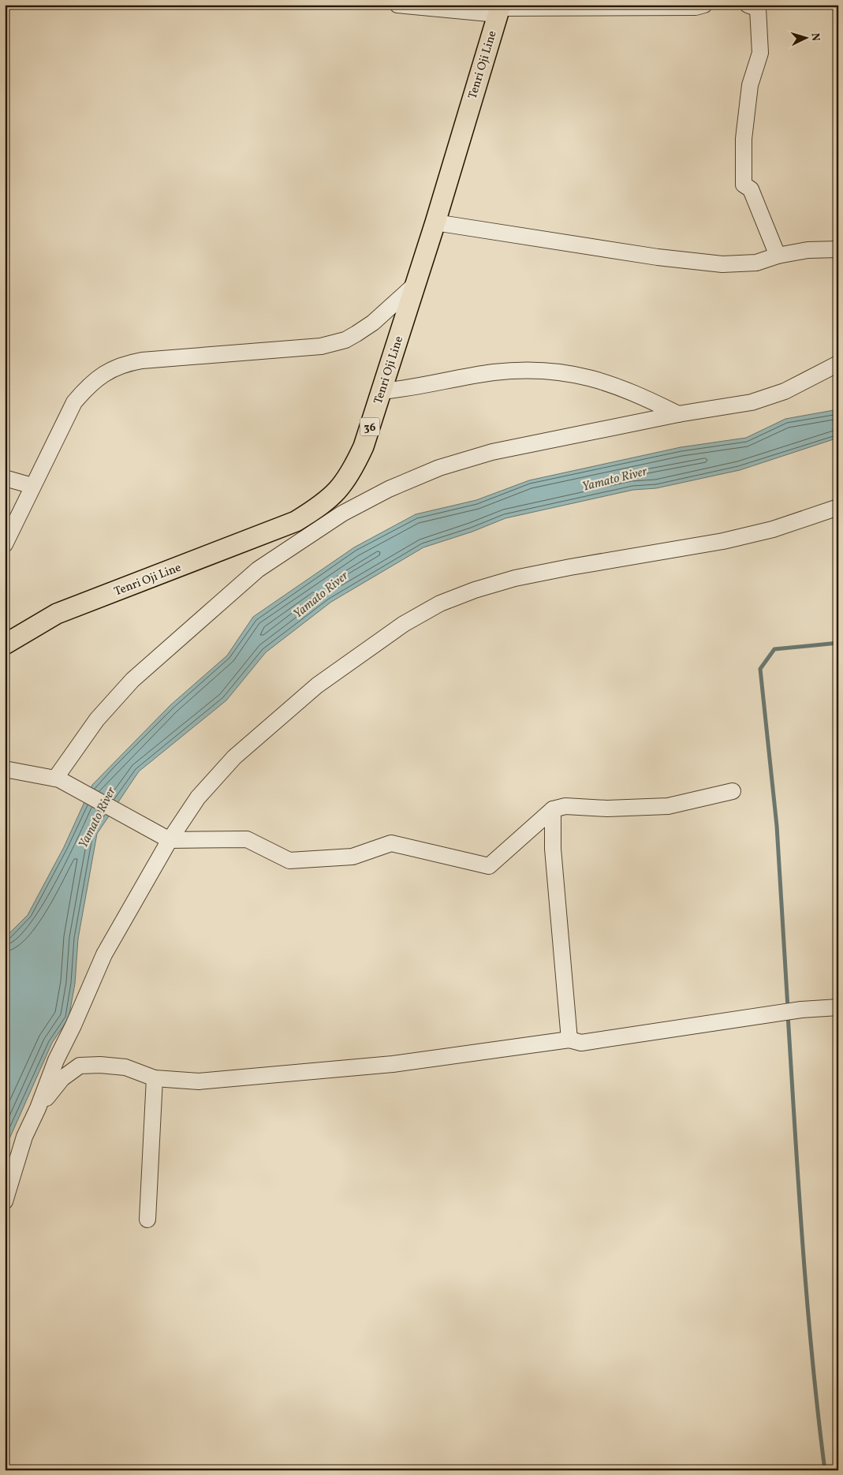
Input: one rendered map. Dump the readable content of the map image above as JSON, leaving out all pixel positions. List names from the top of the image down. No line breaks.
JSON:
{"streets":{"main road":["Tenri Oji Line","36"]},"water":["Yamato River"],"north":"right"}
